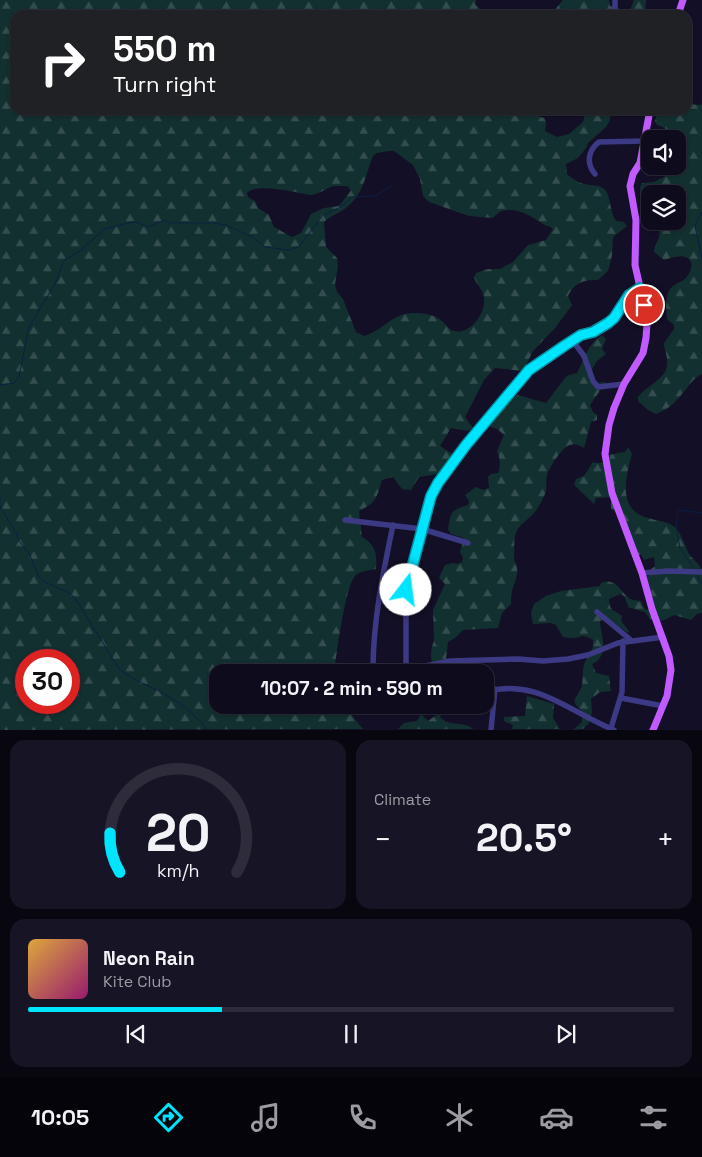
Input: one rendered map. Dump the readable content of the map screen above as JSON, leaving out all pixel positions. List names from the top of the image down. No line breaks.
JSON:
{"page":{"turn":["550 m","Turn right"],"limit":"30","trip":"10:07 · 2 min · 590 m","tile":"Climate","heat":["−","20.5°","+"],"song":["Neon Rain","Kite Club"],"tabs":"10:05","gauge":["20","km/h"]}}
